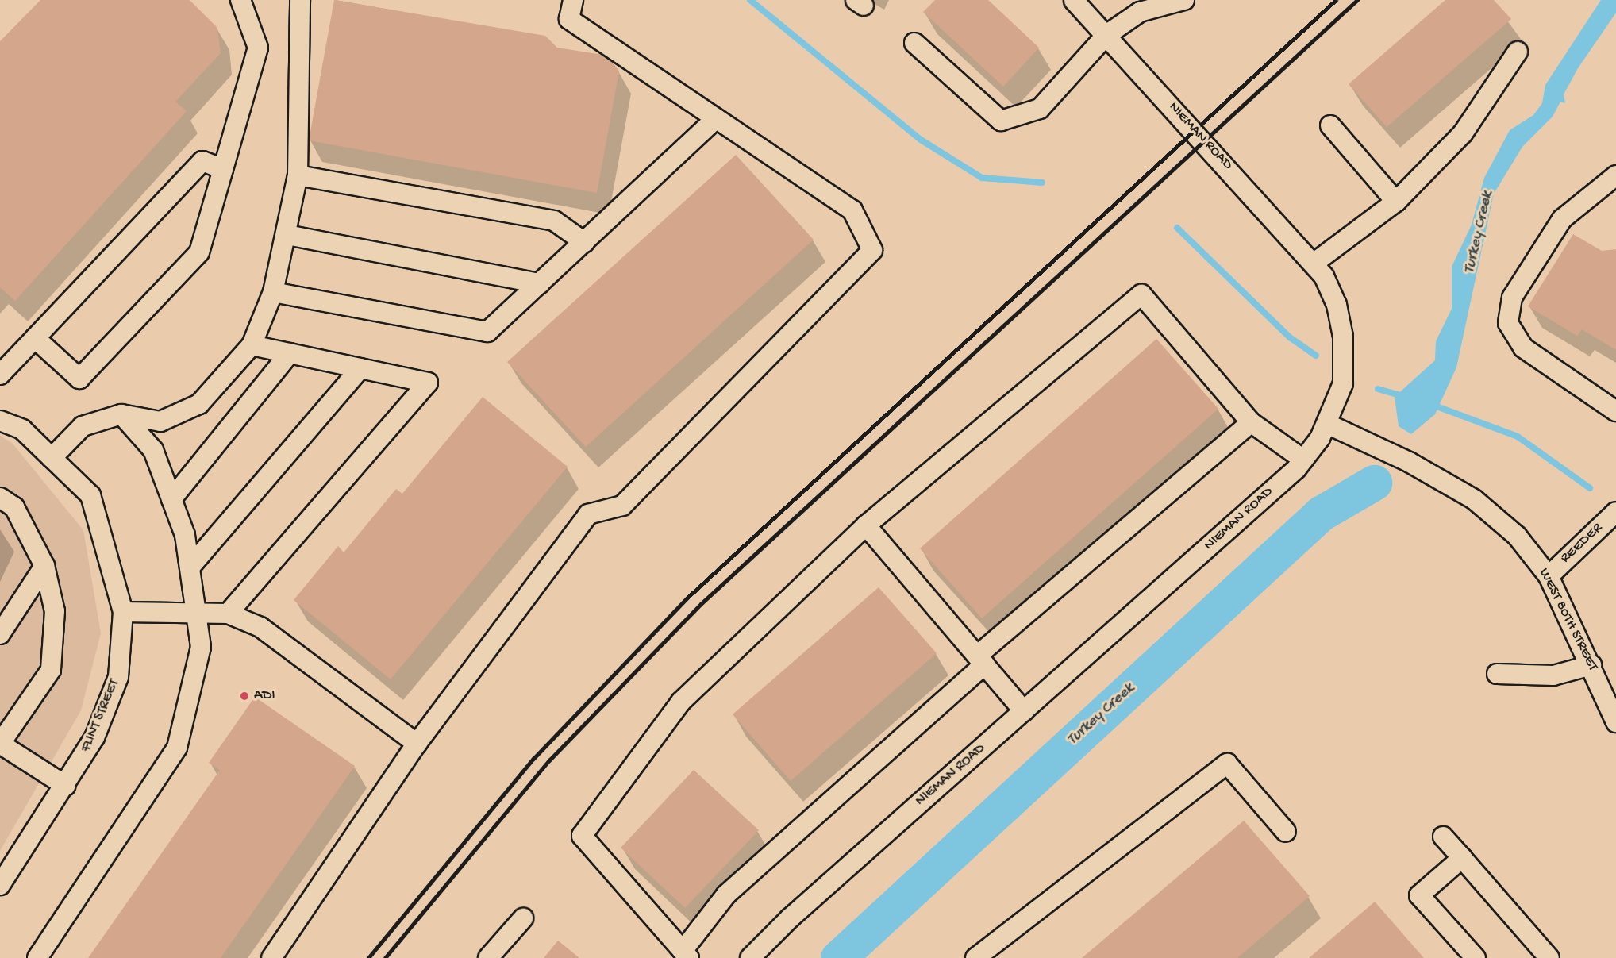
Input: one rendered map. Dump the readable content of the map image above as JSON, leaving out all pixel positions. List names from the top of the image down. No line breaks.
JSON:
{"streets":{"street":["NIEMAN ROAD","REEDER","WEST 80TH STREET","FLINT STREET"]},"crossings":[["NIEMAN ROAD","WEST 80TH STREET"],["REEDER","WEST 80TH STREET"]],"water":["Turkey Creek"],"places":["ADI"]}
